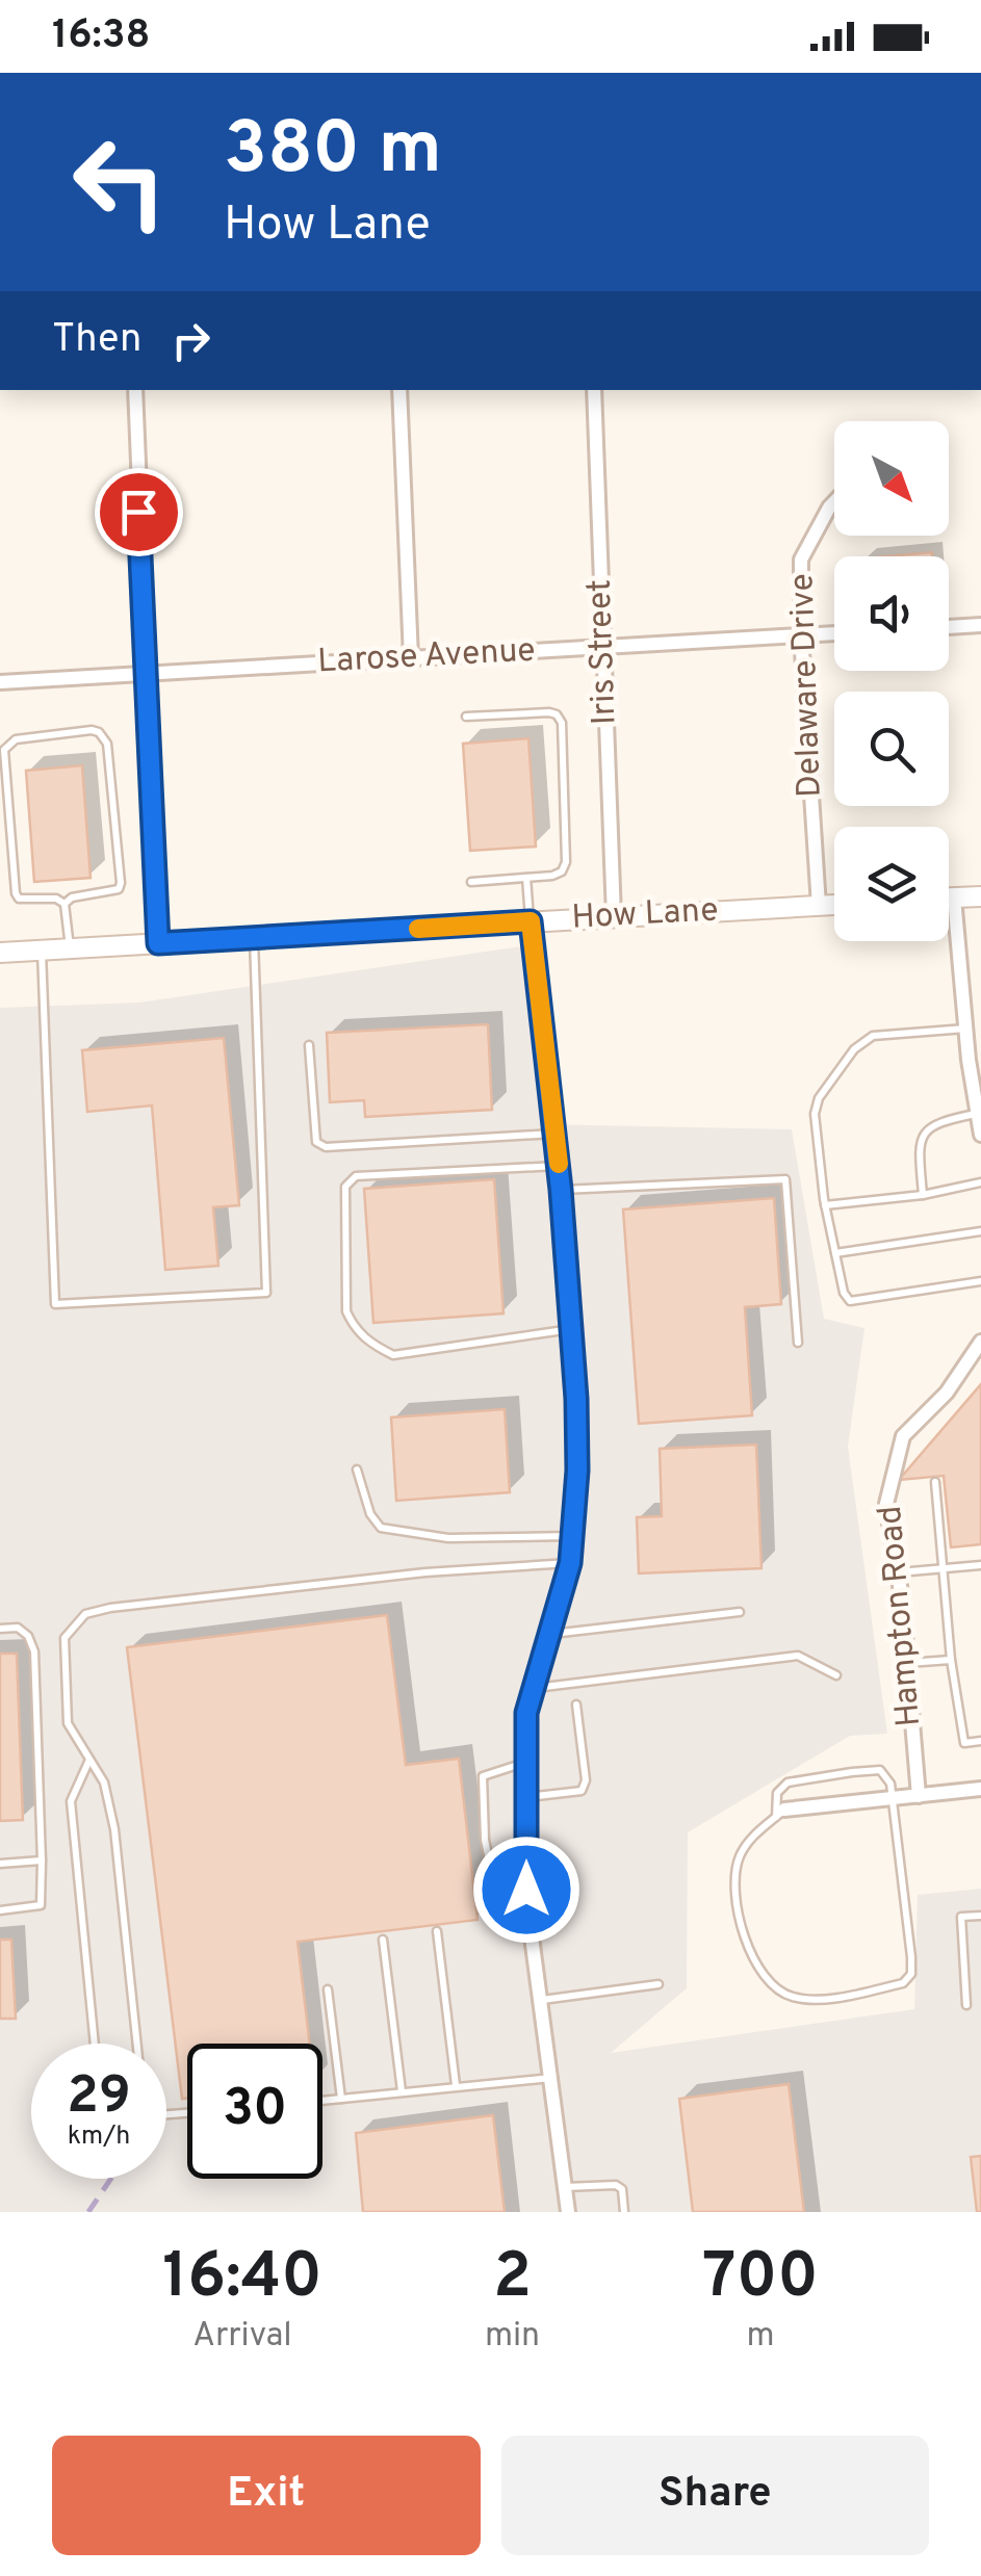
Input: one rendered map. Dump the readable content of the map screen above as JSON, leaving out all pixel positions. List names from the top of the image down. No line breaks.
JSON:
{"streets":{"main road":["How Lane"],"street":["Iris Street","Larose Avenue","Delaware Drive","Hampton Road"]},"crossings":[["Iris Street","Larose Avenue"],["Iris Street","How Lane"],["Larose Avenue","Delaware Drive"],["Delaware Drive","How Lane"]],"north":"bottom right","page":{"status":"16:38","turn":["380 m","How Lane"],"then":"Then","speed":"29 km/h","limit":"30","eta":["16:40","Arrival","2","min","700","m"],"buttons":["Exit","Share"]}}
